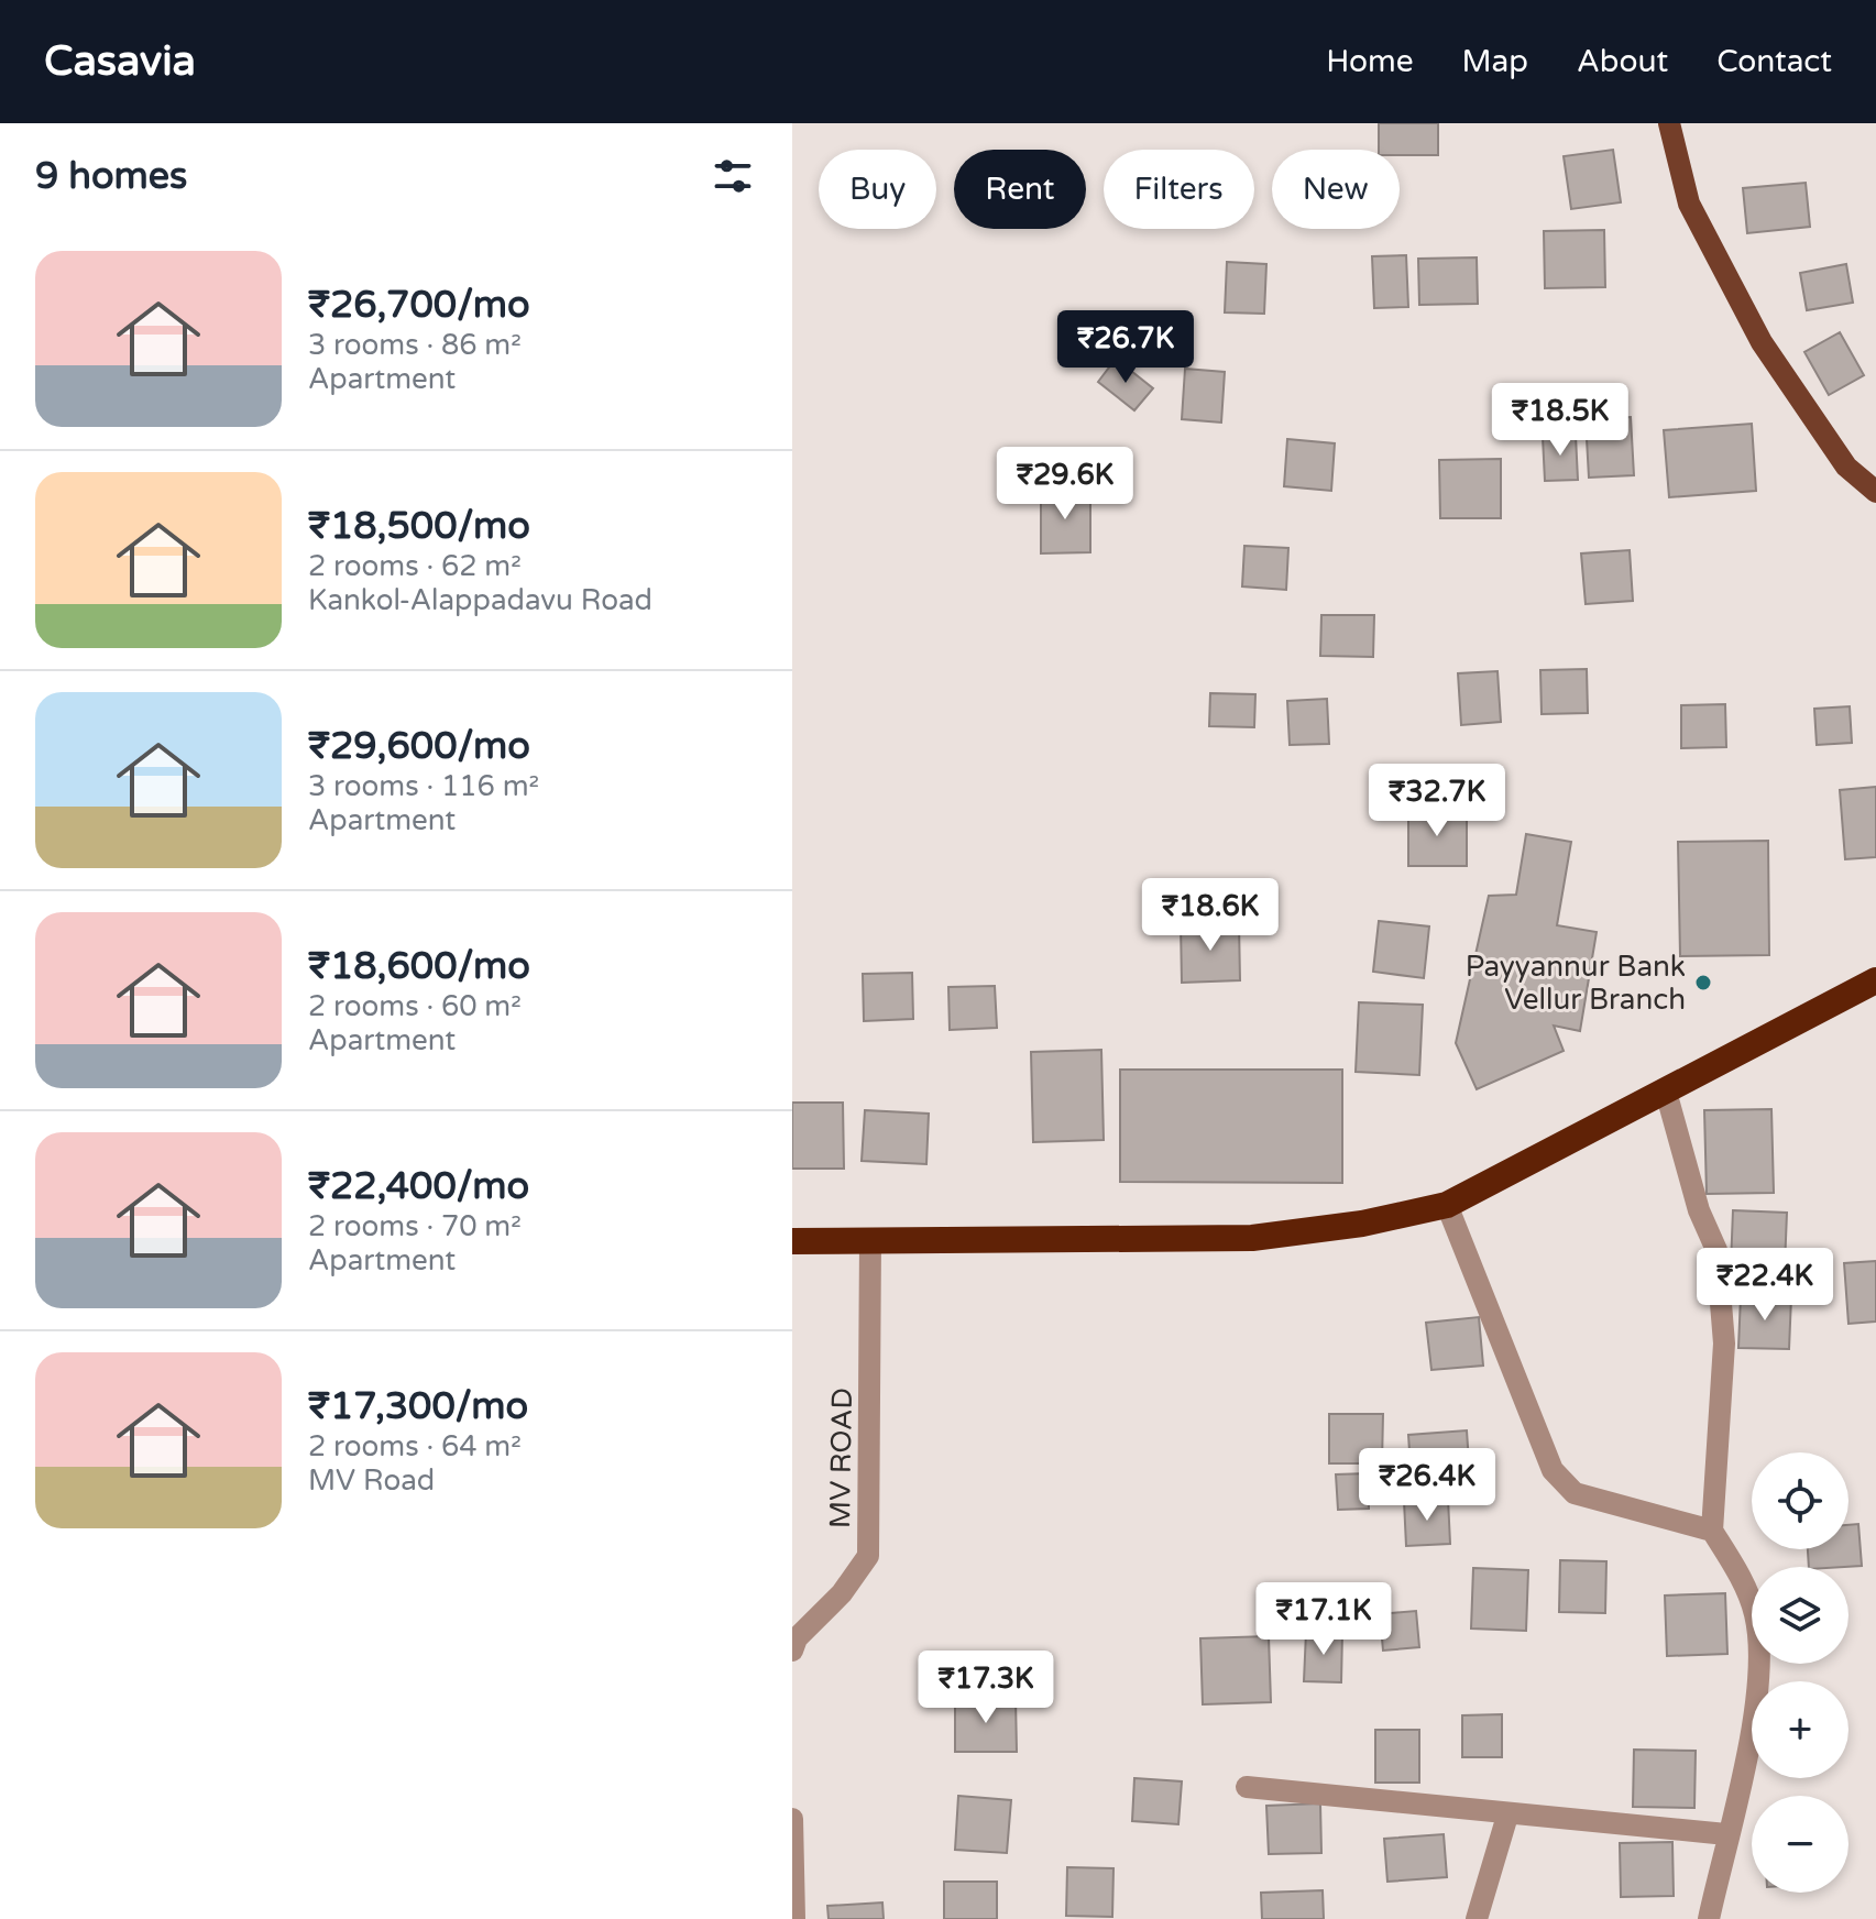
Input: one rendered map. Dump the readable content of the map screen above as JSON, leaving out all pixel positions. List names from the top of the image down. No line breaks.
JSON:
{"streets":{"street":["MV ROAD"]},"places":["Payyannur Bank Vellur Branch"],"page":{"header":"Casavia","nav":["Home","Map","About","Contact"],"heading":"9 homes","chip":["Buy","Rent","Filters","New"],"list":[{"name":"₹26,700/mo","note":"3 rooms · 86 m² · Apartment"},{"name":"₹18,500/mo","note":"2 rooms · 62 m² · Kankol-Alappadavu Road"},{"name":"₹29,600/mo","note":"3 rooms · 116 m² · Apartment"},{"name":"₹18,600/mo","note":"2 rooms · 60 m² · Apartment"},{"name":"₹22,400/mo","note":"2 rooms · 70 m² · Apartment"},{"name":"₹17,300/mo","note":"2 rooms · 64 m² · MV Road"}],"price":["₹26.7K","₹18.5K","₹29.6K","₹32.7K","₹18.6K","₹22.4K","₹26.4K","₹17.1K","₹17.3K"],"map_buttons":["+","−"]}}
